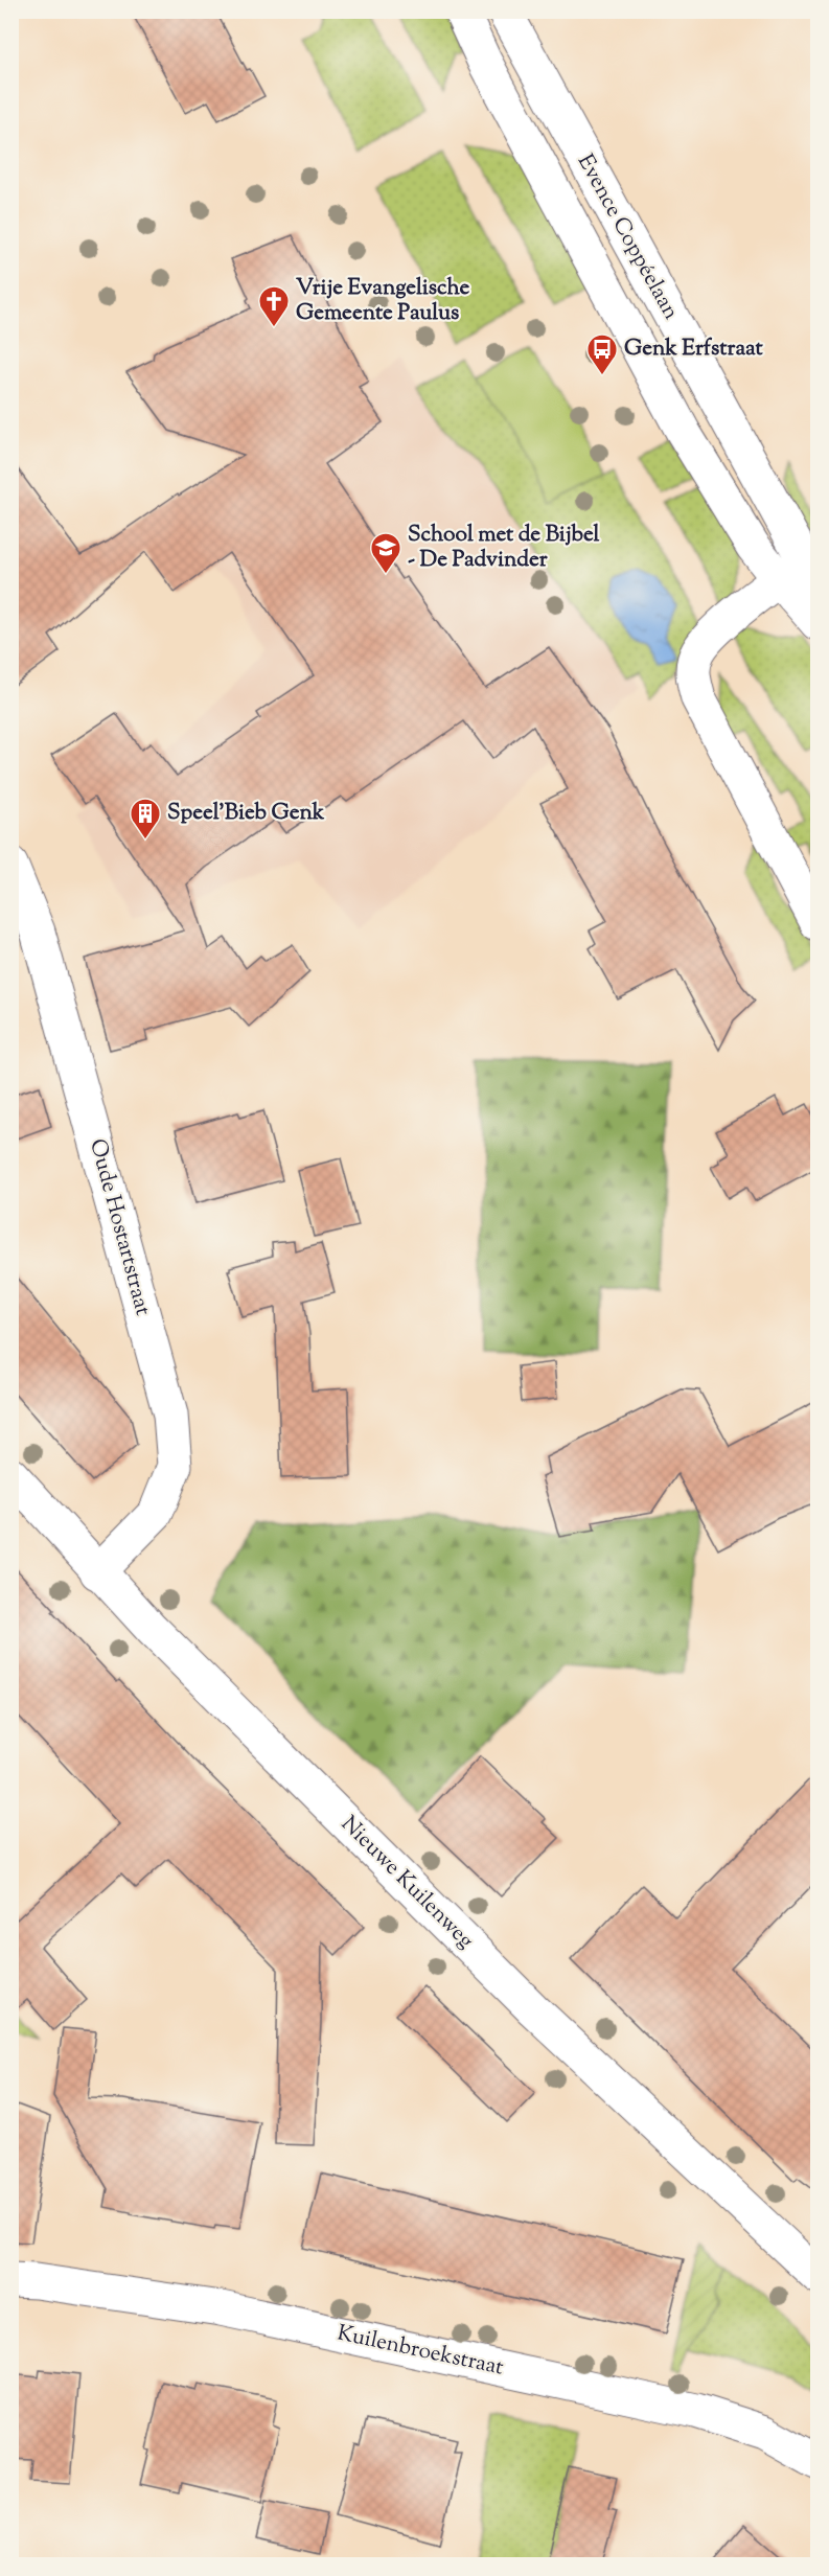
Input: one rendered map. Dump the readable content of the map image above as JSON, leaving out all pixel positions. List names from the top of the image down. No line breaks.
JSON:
{"streets":{"street":["Evence Coppéelaan","Oude Hostartstraat","Nieuwe Kuilenweg","Kuilenbroekstraat"]},"crossings":[["Oude Hostartstraat","Nieuwe Kuilenweg"]],"places":{"church":["Vrije Evangelische Gemeente Paulus"],"bus stop":["Genk Erfstraat"],"school or university":["School met de Bijbel - De Padvinder"],"building":["Speel'Bieb Genk"]}}
